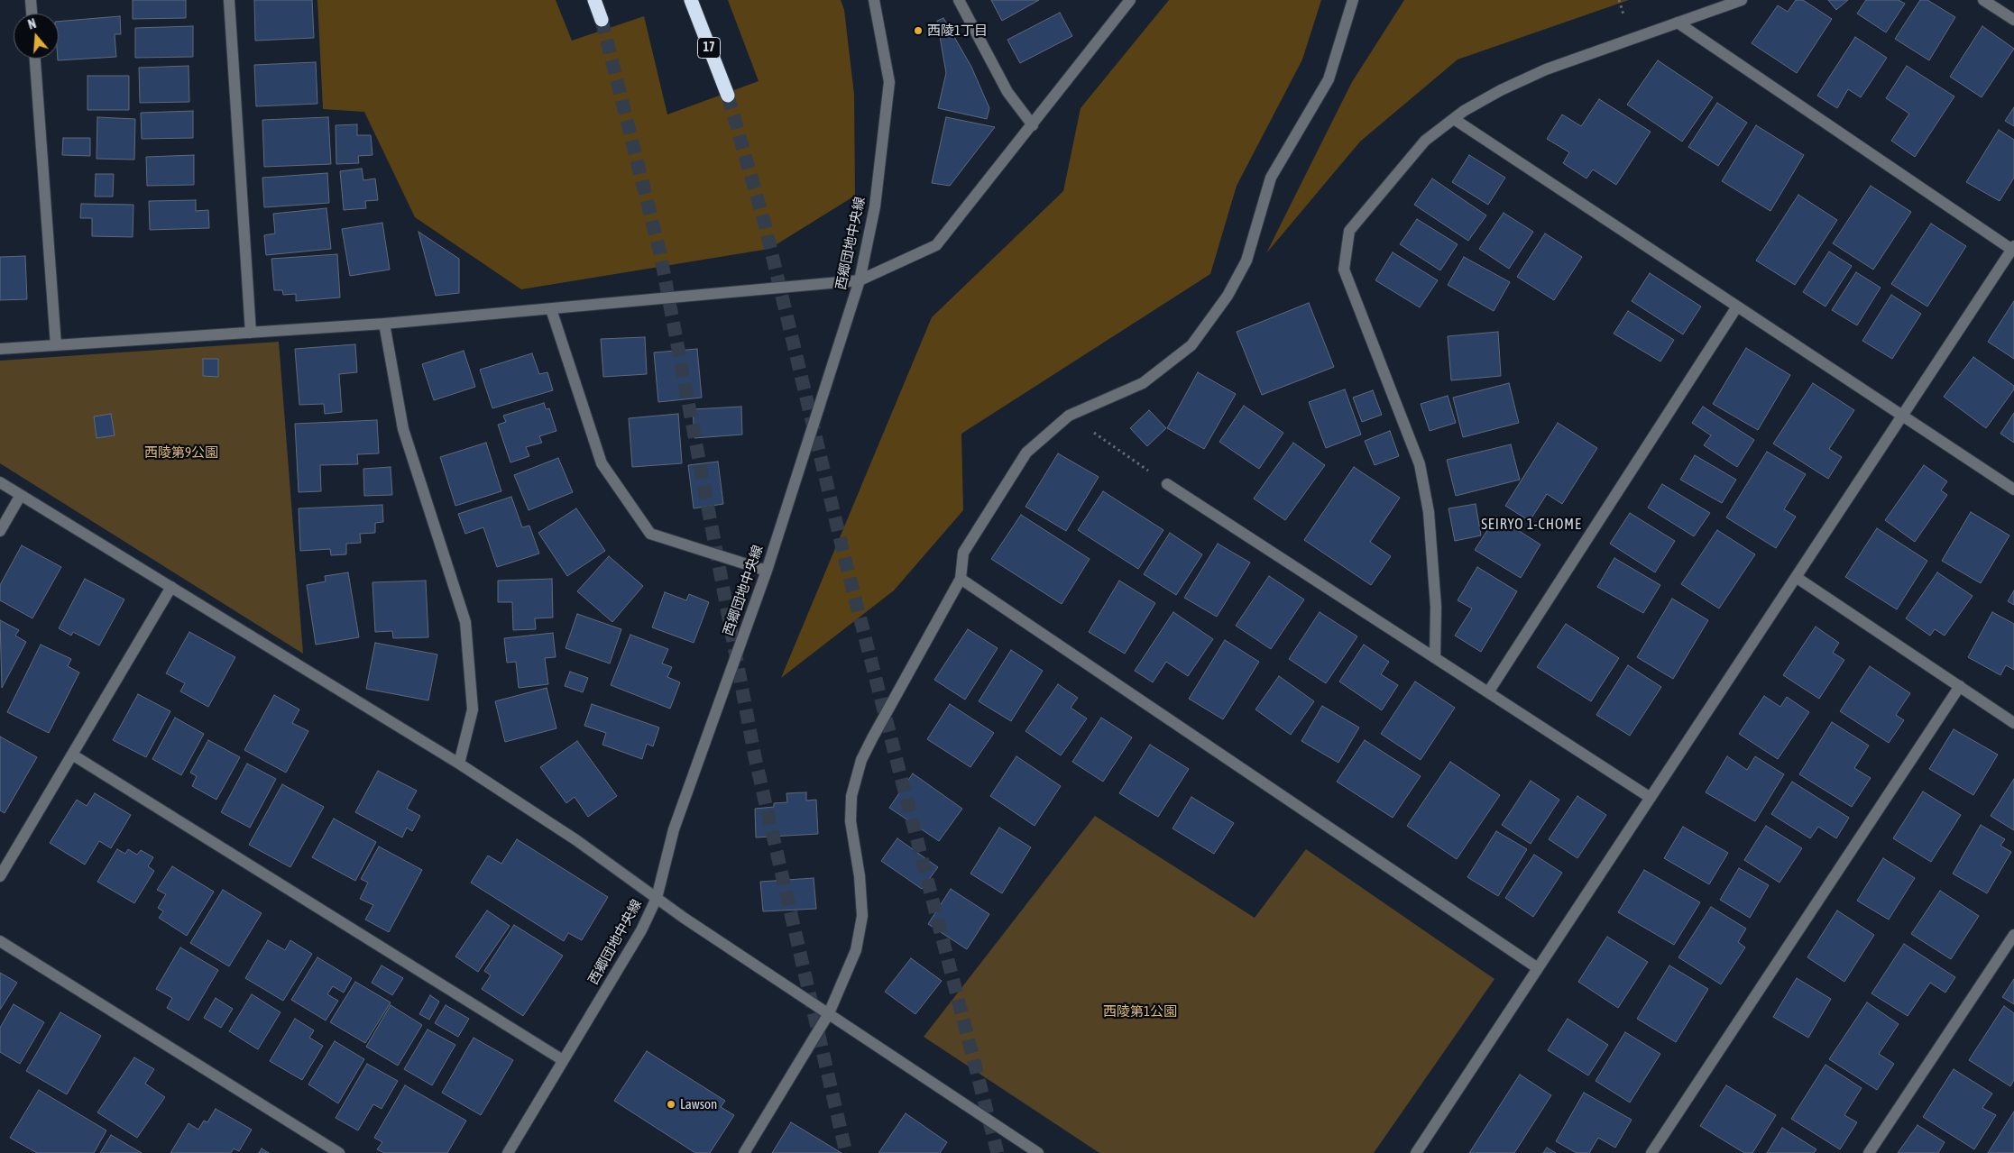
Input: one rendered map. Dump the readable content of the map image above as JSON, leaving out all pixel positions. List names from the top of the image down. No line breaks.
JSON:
{"streets":{"highway":["17"],"street":["西郷団地中央線"]},"districts":["SEIRYO 1-CHOME"],"parks":["西陵第9公園","西陵第1公園"],"places":["西陵1丁目","Lawson"],"north":"top"}
